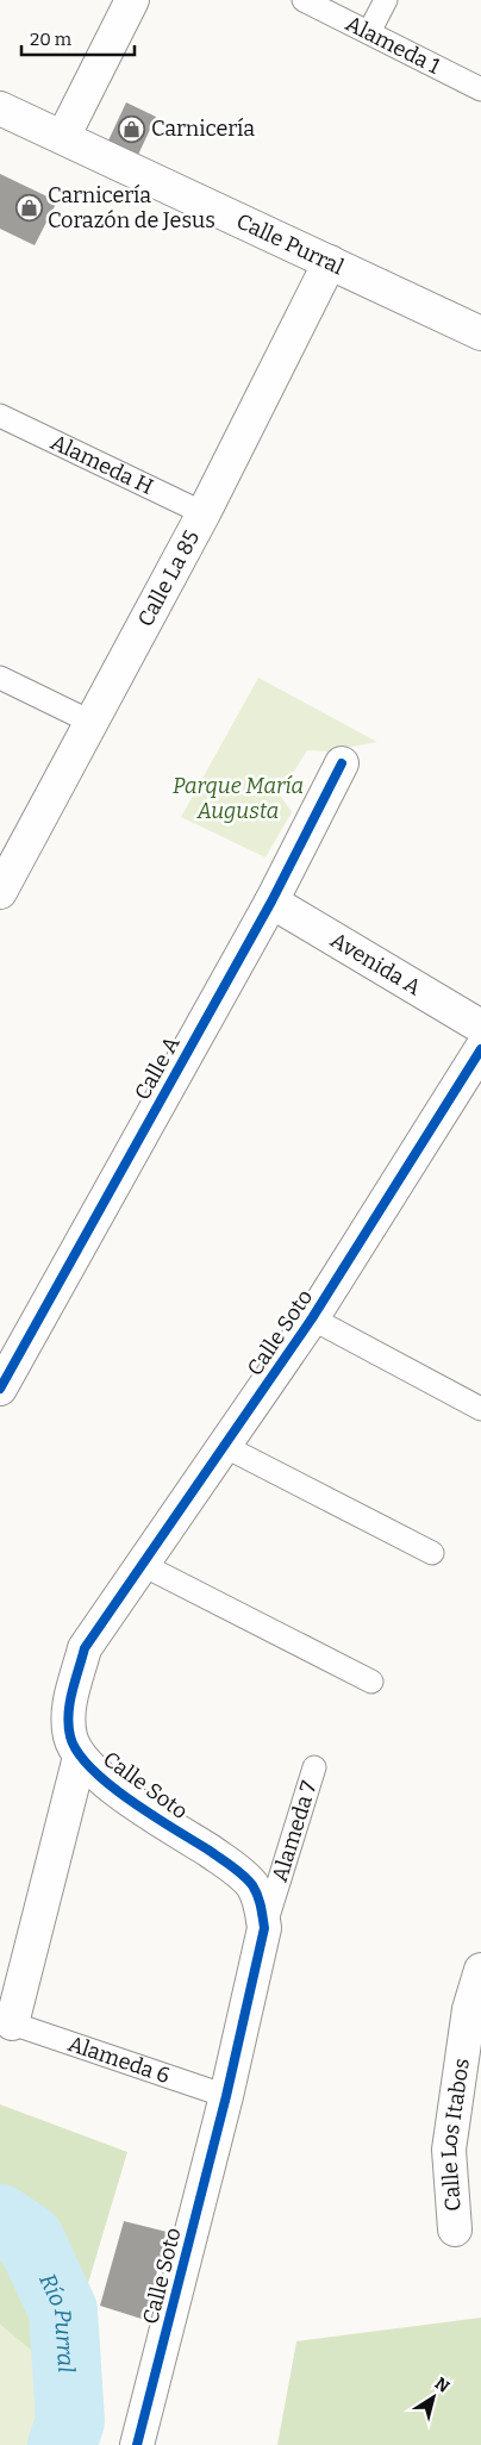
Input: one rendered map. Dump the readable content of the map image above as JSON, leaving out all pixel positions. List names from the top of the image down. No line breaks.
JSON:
{"streets":{"street":["Calle Purral","Calle La 85","Avenida A","Calle A","Calle Soto","Calle Los Itabos"],"lane":["Alameda 1","Alameda H","Alameda 7","Alameda 6"]},"crossings":[["Calle Purral","Calle La 85"],["Alameda H","Calle La 85"],["Avenida A","Calle A"],["Calle Soto","Alameda 7"],["Calle Soto","Alameda 6"]],"water":["Río Purral"],"parks":["Parque María Augusta"],"places":{"shop":["Carnicería","Carnicería Corazón de Jesus"]},"scale_bar":"20 m","north":"top right"}
